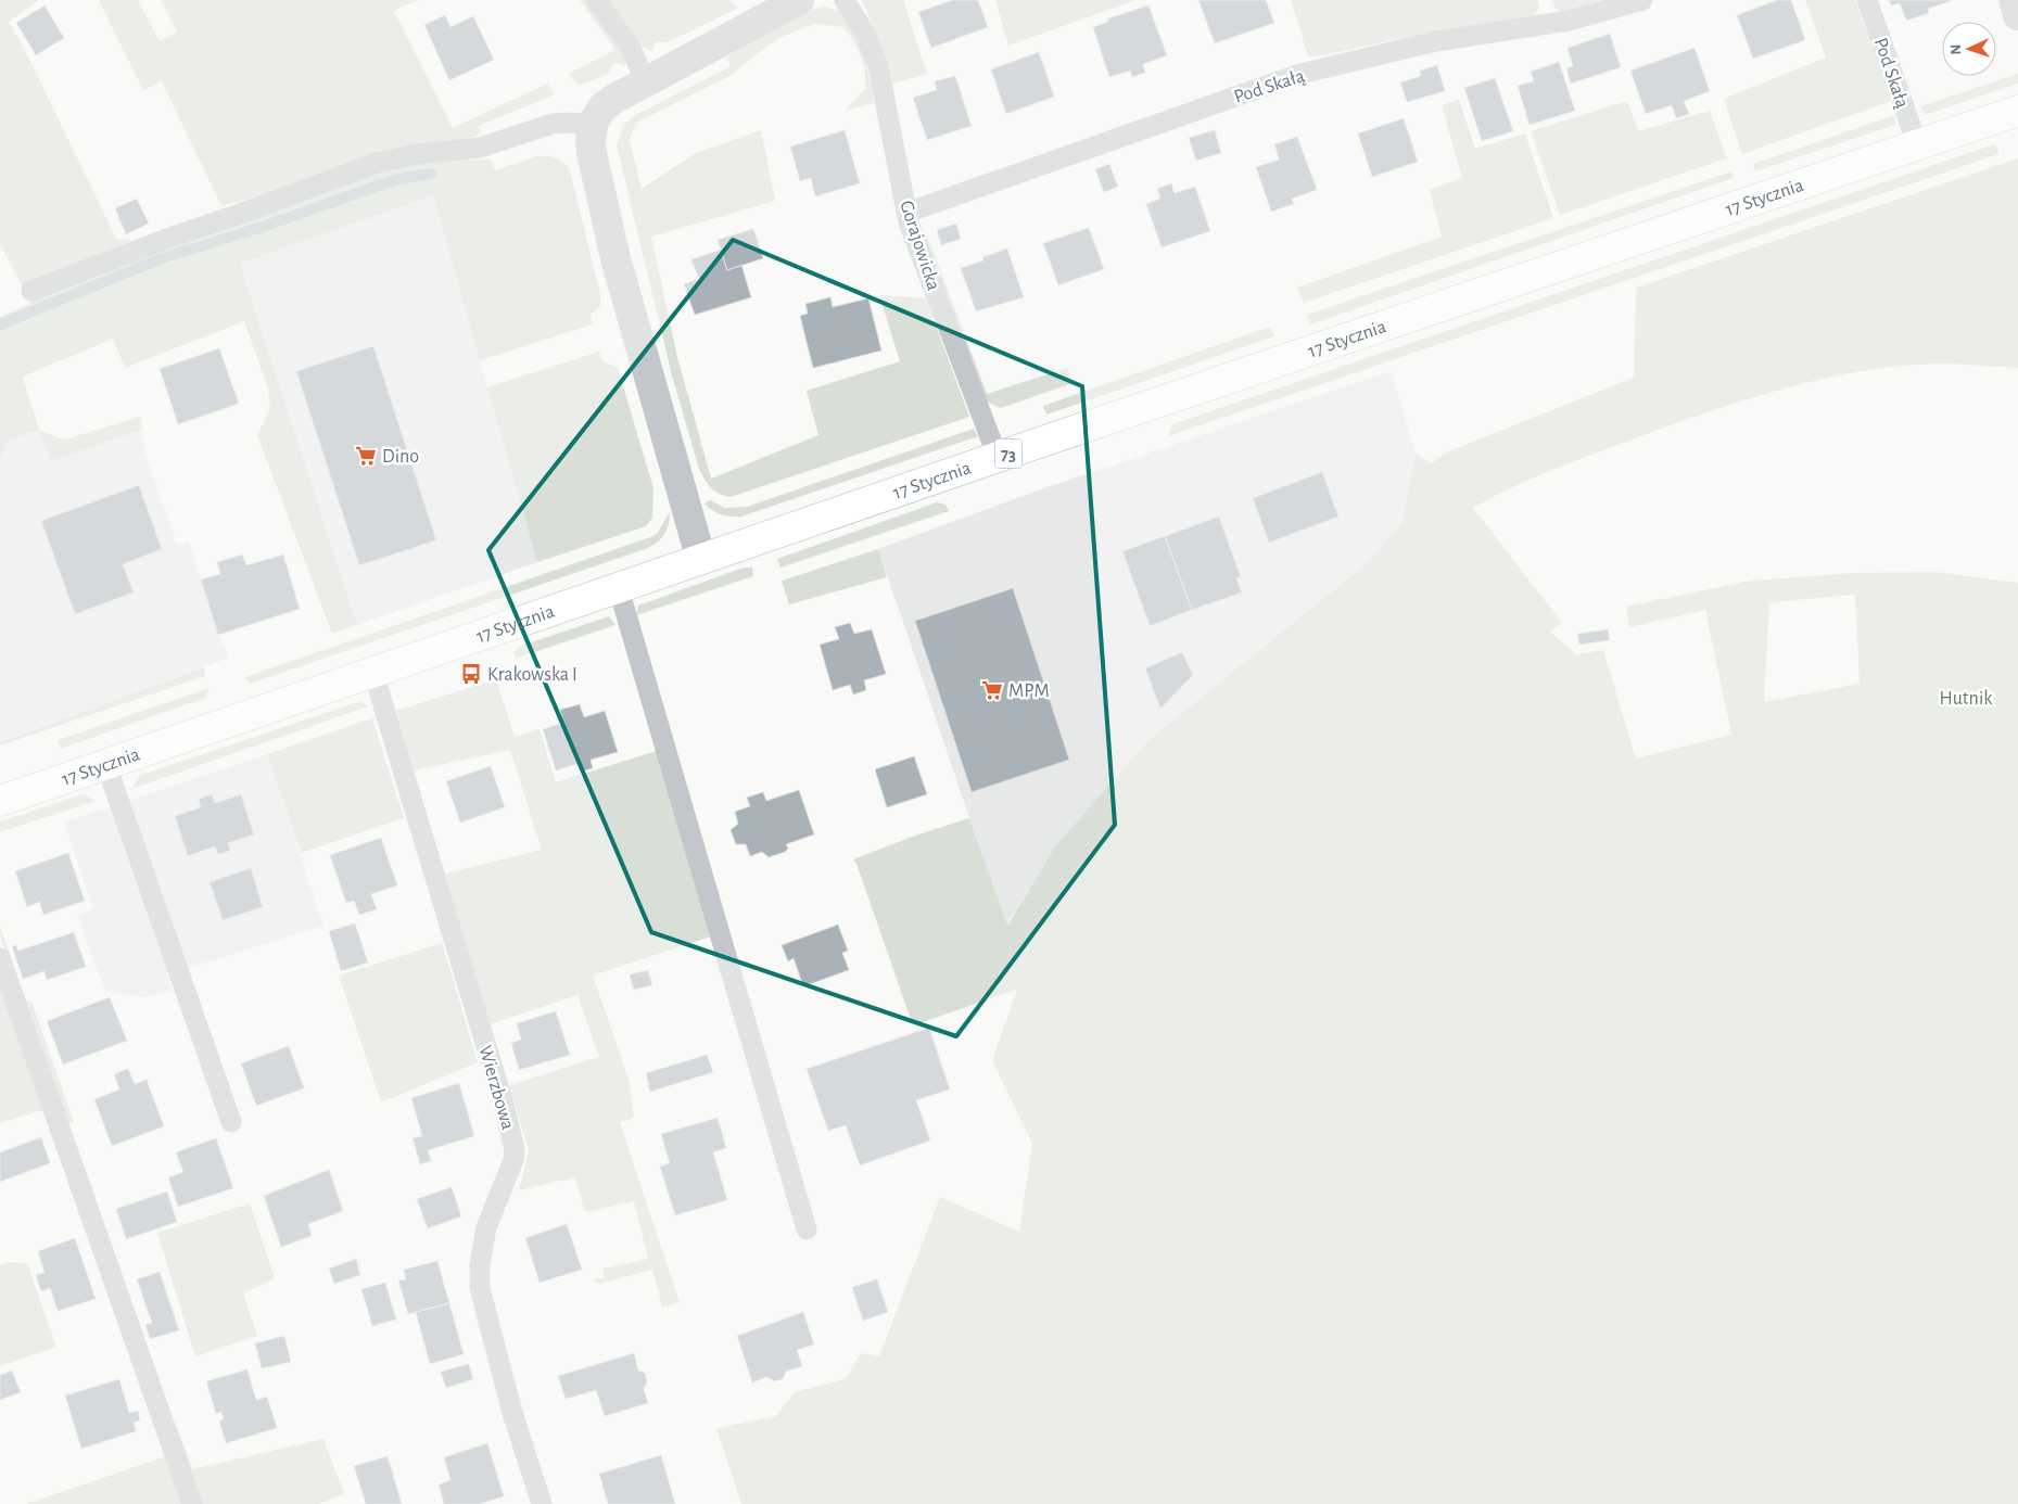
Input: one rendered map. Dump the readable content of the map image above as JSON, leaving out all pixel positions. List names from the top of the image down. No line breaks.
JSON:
{"streets":{"main road":["17 Stycznia","73"],"lane":["Pod Skałą","Gorajowicka","Wierzbowa"]},"crossings":[["Pod Skałą","17 Stycznia"],["Pod Skałą","Gorajowicka"],["17 Stycznia","Gorajowicka"],["17 Stycznia","Wierzbowa"]],"parks":["Hutnik"],"places":{"supermarket":["Dino","MPM"],"bus stop":["Krakowska I"]},"north":"left"}
